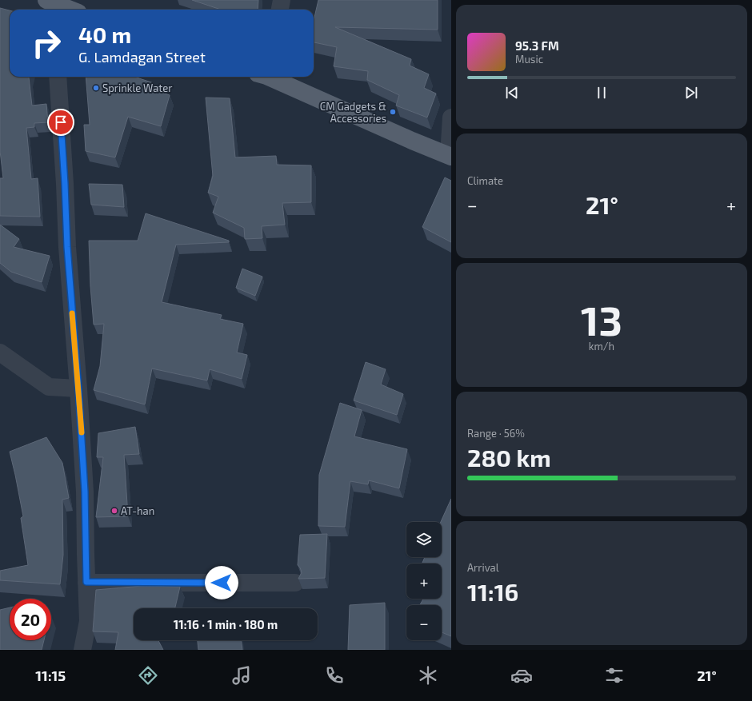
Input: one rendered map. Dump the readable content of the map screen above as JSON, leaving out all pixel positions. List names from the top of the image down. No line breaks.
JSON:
{"places":["Sprinkle Water","CM Gadgets & Accessories","AT-han"],"page":{"turn":["40 m","G. Lamdagan Street"],"song":["95.3 FM","Music"],"tile":["Climate",["13","km/h"],["Range · 56%","280 km"],["Arrival","11:16"]],"heat":["−","21°","+"],"map_buttons":["+","−"],"limit":"20","trip":"11:16 · 1 min · 180 m","tabs":["11:15","21°"]}}
